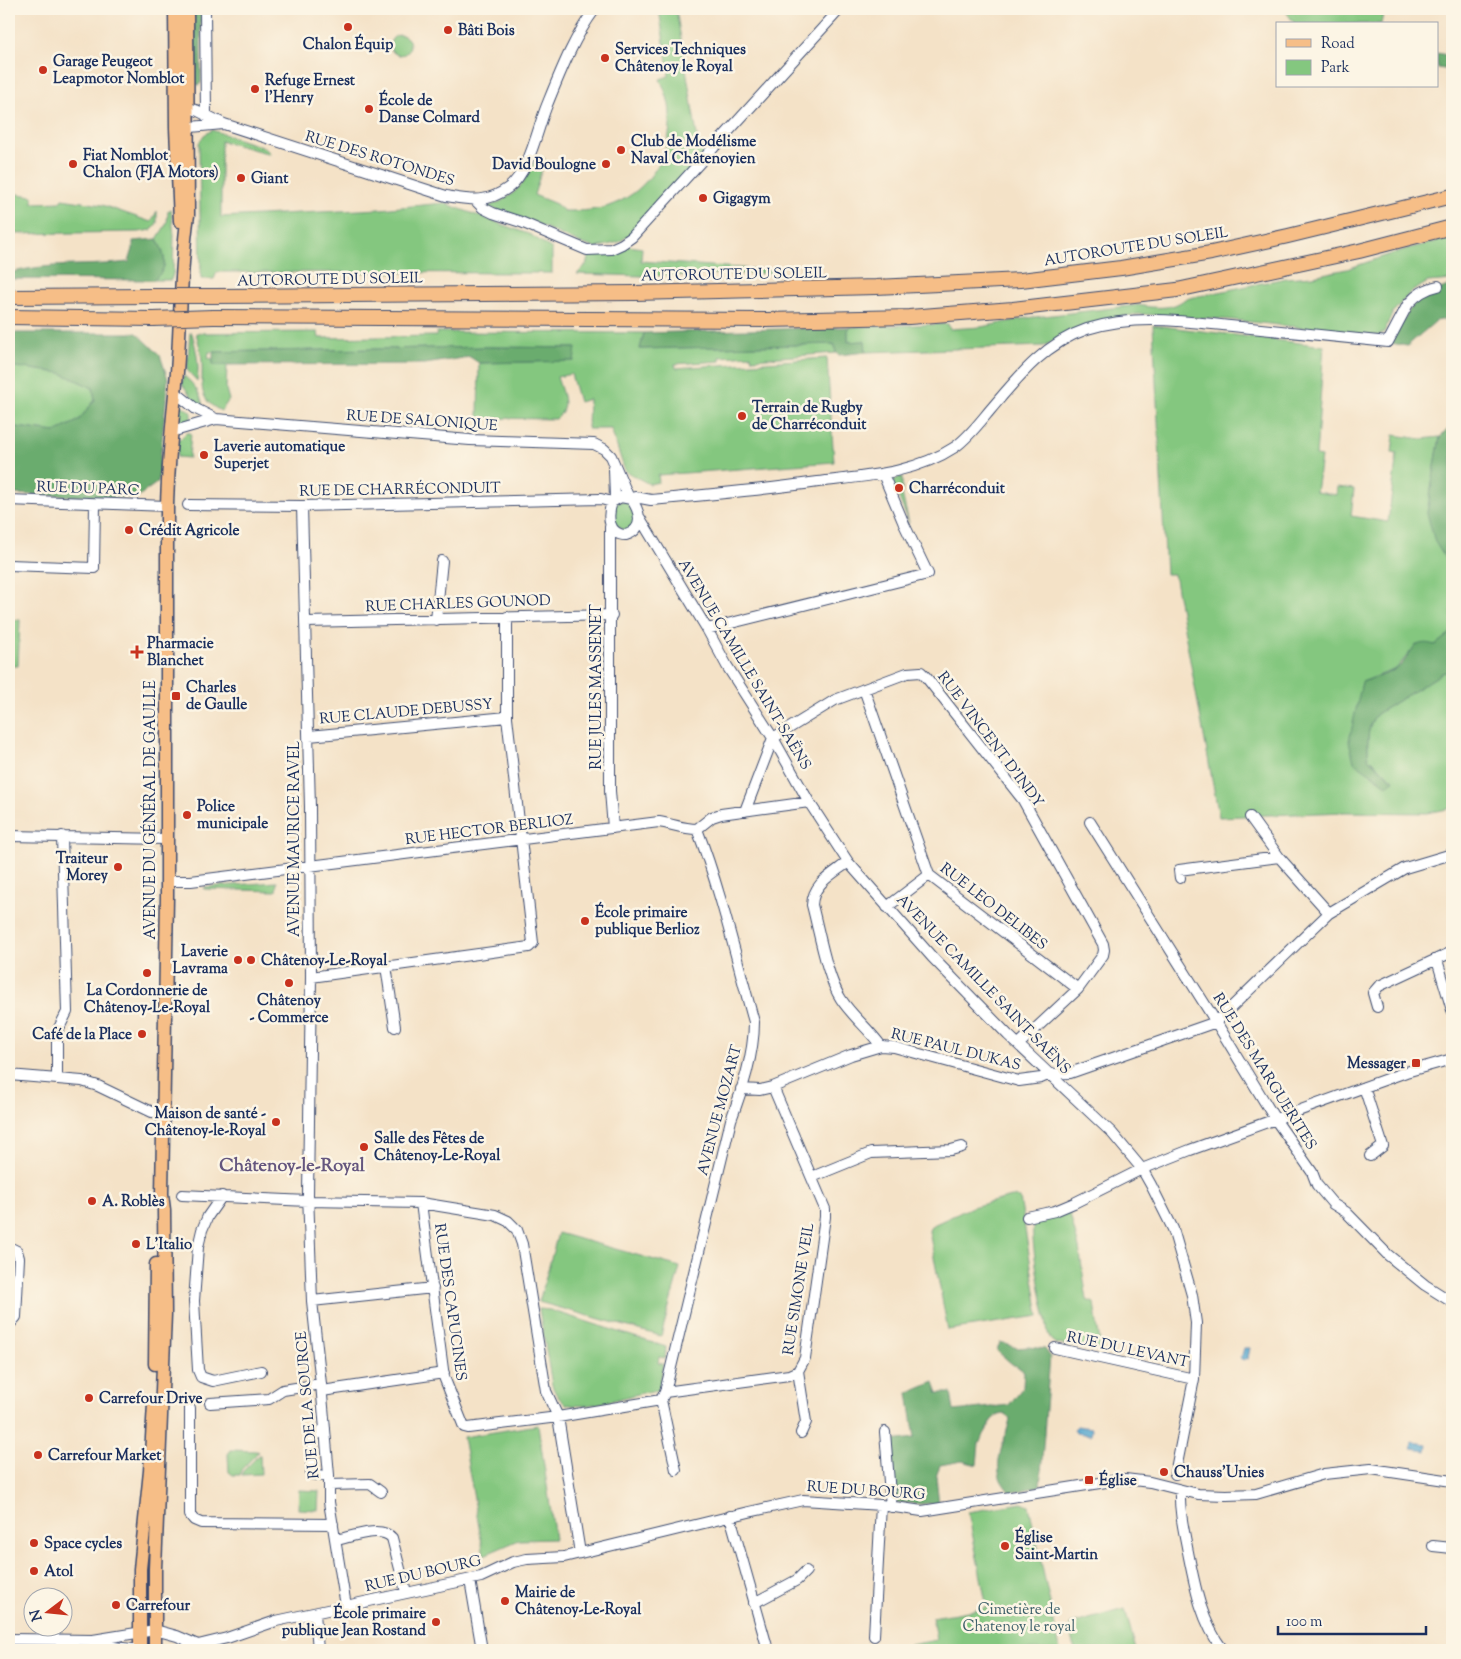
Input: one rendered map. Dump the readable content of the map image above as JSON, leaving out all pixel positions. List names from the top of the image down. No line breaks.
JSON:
{"streets":{"highway":["AUTOROUTE DU SOLEIL"],"main road":["AVENUE DU GÉNÉRAL DE GAULLE"],"street":["RUE DES ROTONDES","RUE DE SALONIQUE","RUE DU PARC","RUE DE CHARRÉCONDUIT","RUE CHARLES GOUNOD","AVENUE CAMILLE SAINT-SAËNS","RUE JULES MASSENET","RUE CLAUDE DEBUSSY","RUE VINCENT D'INDY","RUE HECTOR BERLIOZ","AVENUE MAURICE RAVEL","RUE LEO DELIBES","RUE PAUL DUKAS","RUE DES MARGUERITES","AVENUE MOZART","RUE SIMONE VEIL","RUE DES CAPUCINES","RUE DU LEVANT","RUE DE LA SOURCE","RUE DU BOURG"]},"crossings":[["RUE DES ROTONDES","AVENUE DU GÉNÉRAL DE GAULLE"],["RUE DE SALONIQUE","RUE DE CHARRÉCONDUIT"],["RUE DE SALONIQUE","AVENUE CAMILLE SAINT-SAËNS"],["RUE DE SALONIQUE","RUE JULES MASSENET"],["RUE DE SALONIQUE","AVENUE DU GÉNÉRAL DE GAULLE"],["RUE DU PARC","AVENUE DU GÉNÉRAL DE GAULLE"],["RUE DE CHARRÉCONDUIT","AVENUE CAMILLE SAINT-SAËNS"],["RUE DE CHARRÉCONDUIT","RUE JULES MASSENET"],["RUE DE CHARRÉCONDUIT","AVENUE MAURICE RAVEL"],["RUE CHARLES GOUNOD","RUE JULES MASSENET"],["RUE CHARLES GOUNOD","AVENUE MAURICE RAVEL"],["AVENUE CAMILLE SAINT-SAËNS","RUE JULES MASSENET"],["AVENUE CAMILLE SAINT-SAËNS","RUE VINCENT D'INDY"],["AVENUE CAMILLE SAINT-SAËNS","RUE PAUL DUKAS"],["AVENUE CAMILLE SAINT-SAËNS","RUE DU LEVANT"],["RUE JULES MASSENET","RUE HECTOR BERLIOZ"],["RUE CLAUDE DEBUSSY","AVENUE MAURICE RAVEL"],["RUE VINCENT D'INDY","RUE LEO DELIBES"],["AVENUE DU GÉNÉRAL DE GAULLE","RUE HECTOR BERLIOZ"],["RUE HECTOR BERLIOZ","AVENUE MAURICE RAVEL"],["RUE HECTOR BERLIOZ","AVENUE MOZART"],["AVENUE MAURICE RAVEL","RUE DE LA SOURCE"],["RUE PAUL DUKAS","RUE DES MARGUERITES"],["RUE PAUL DUKAS","AVENUE MOZART"],["RUE PAUL DUKAS","RUE SIMONE VEIL"],["AVENUE MOZART","RUE SIMONE VEIL"],["RUE SIMONE VEIL","RUE DES CAPUCINES"],["RUE DE LA SOURCE","RUE DU BOURG"]],"districts":["Châtenoy-le-Royal"],"parks":["Cimetière de Chatenoy le royal"],"places":{"other":["Chalon Équip","Bâti Bois","Services Techniques Châtenoy le Royal","Garage Peugeot Leapmotor Nomblot","Refuge Ernest l'Henry","École de Danse Colmard","Club de Modélisme Naval Châtenoyien","Fiat Nomblot Chalon (FJA Motors)","David Boulogne","Giant","Gigagym","Terrain de Rugby de Charréconduit","Laverie automatique Superjet","Charréconduit","Crédit Agricole","Police municipale","Traiteur Morey","École primaire publique Berlioz","Laverie Lavrama","Châtenoy-Le-Royal","La Cordonnerie de Châtenoy-Le-Royal","Châtenoy - Commerce","Café de la Place","Maison de santé - Châtenoy-le-Royal","Salle des Fêtes de Châtenoy-Le-Royal","A. Roblès","L'Italio","Carrefour Drive","Carrefour Market","Chauss'Unies","Space cycles","Église Saint-Martin","Atol","Mairie de Châtenoy-Le-Royal","Carrefour","École primaire publique Jean Rostand"],"health":["Pharmacie Blanchet"],"transit":["Charles de Gaulle","Messager","Église"]},"legend":["Road","Park"],"scale_bar":"100 m","north":"left"}
